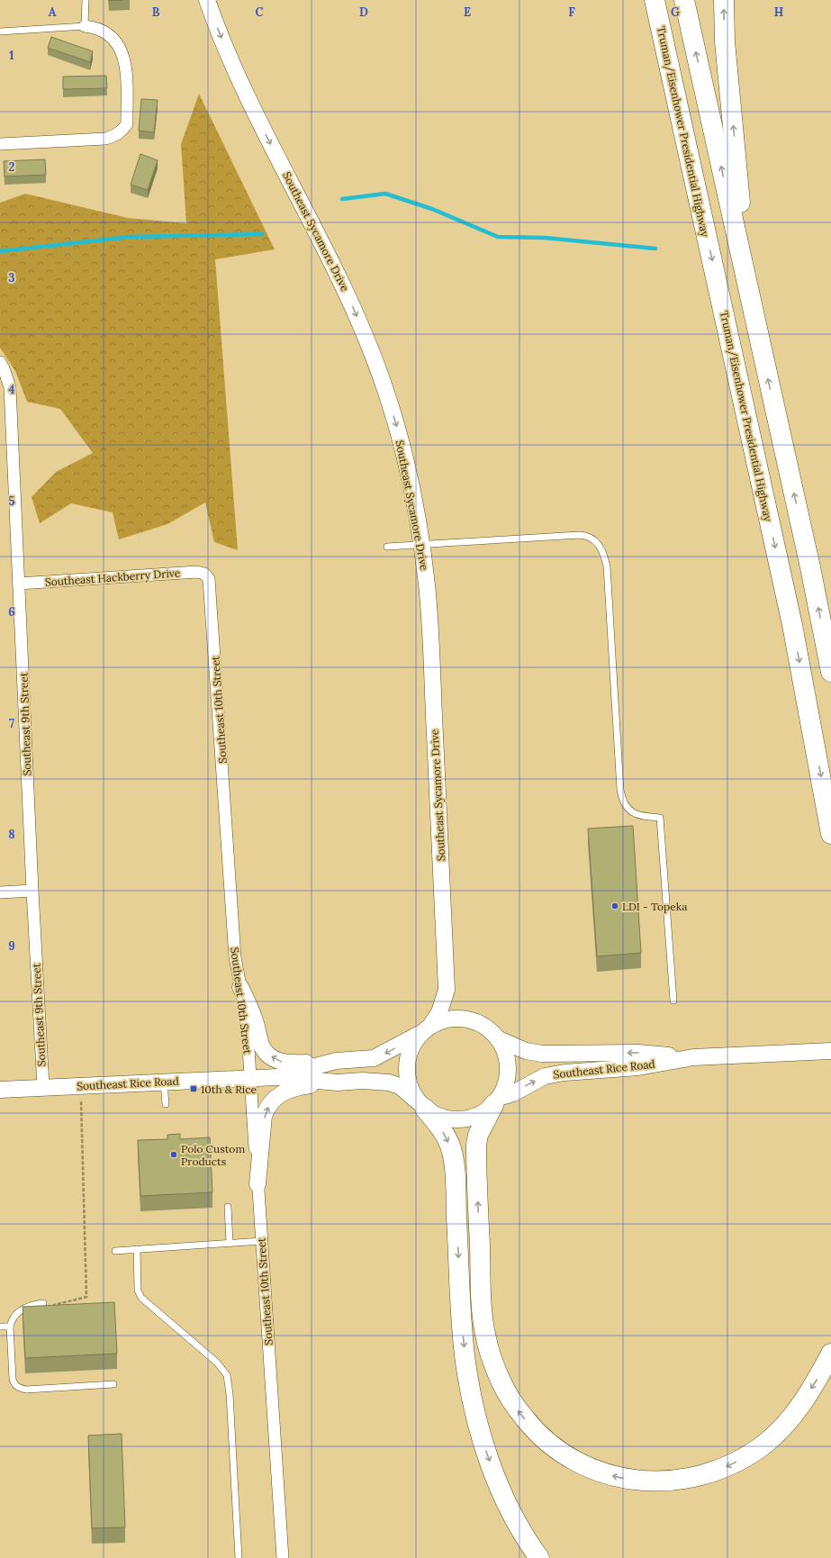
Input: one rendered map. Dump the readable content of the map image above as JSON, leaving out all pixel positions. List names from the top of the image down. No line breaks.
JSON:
{"streets":{"highway":["Truman/Eisenhower Presidential Highway"],"street":["Southeast Sycamore Drive","Southeast Hackberry Drive","Southeast 10th Street","Southeast 9th Street","Southeast Rice Road"]},"crossings":[["Southeast Sycamore Drive","Southeast Rice Road"],["Southeast Hackberry Drive","Southeast 10th Street"],["Southeast Hackberry Drive","Southeast 9th Street"],["Southeast 10th Street","Southeast Rice Road"],["Southeast 9th Street","Southeast Rice Road"]],"one_way":["Southeast Sycamore Drive"],"places":{"other":["LDI - Topeka","Polo Custom Products"],"transit":["10th & Rice"]},"grid":{"columns":["A","B","C","D","E","F","G","H"],"rows":["1","2","3","4","5","6","7","8","9"]}}
